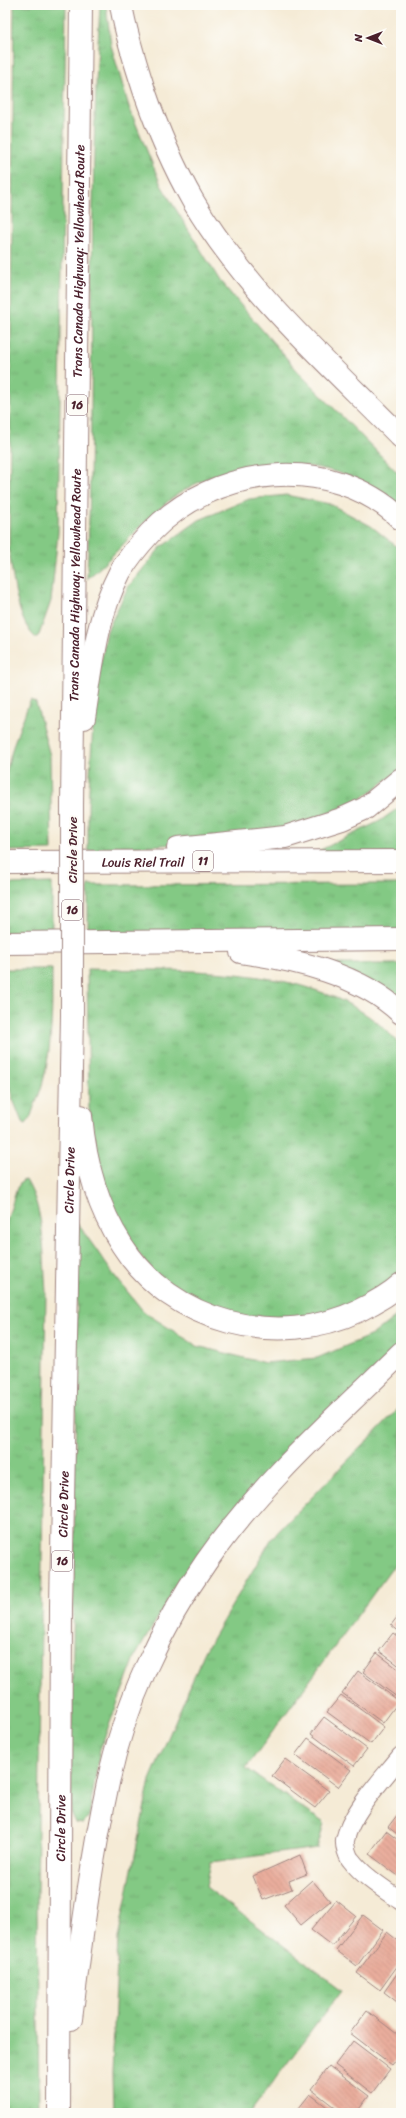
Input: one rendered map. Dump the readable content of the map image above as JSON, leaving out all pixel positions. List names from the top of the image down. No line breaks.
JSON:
{"streets":{"highway":["Trans Canada Highway: Yellowhead Route","16","Circle Drive","Louis Riel Trail","11"]},"crossings":[["Trans Canada Highway: Yellowhead Route","Circle Drive"]],"north":"left"}
